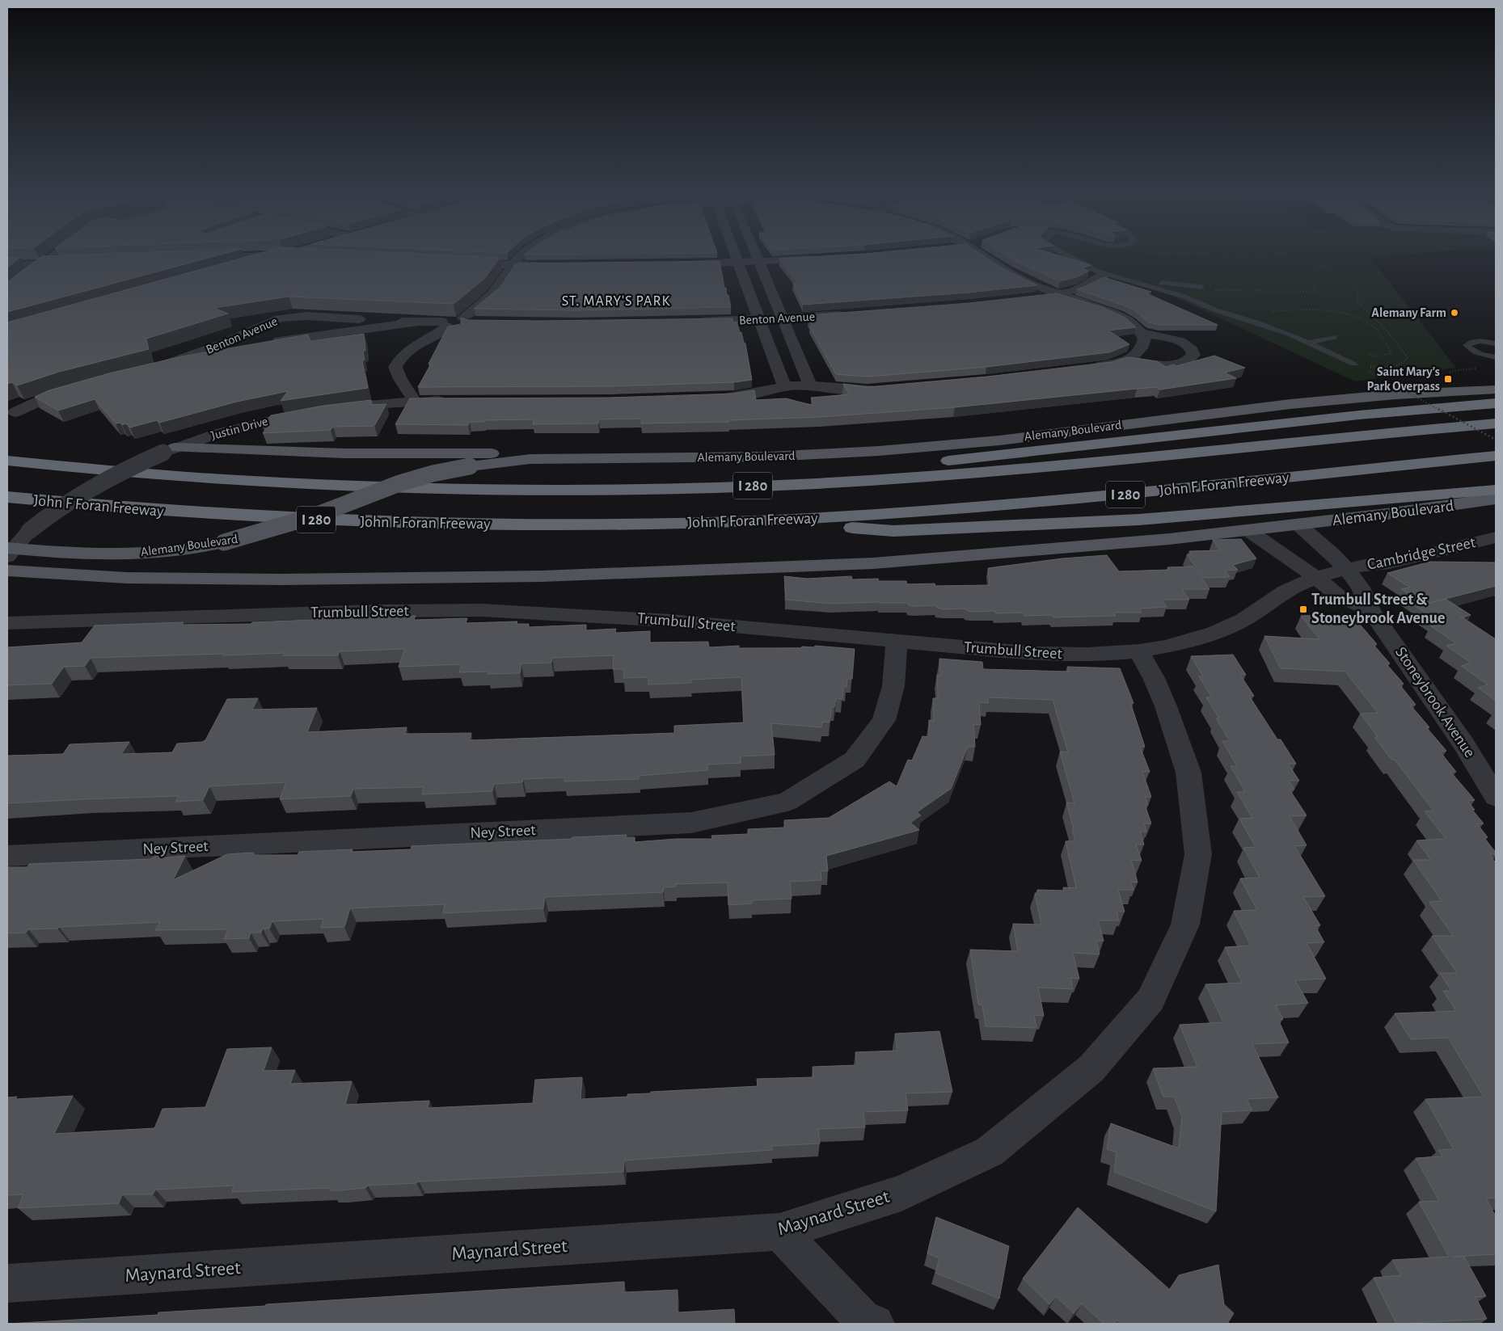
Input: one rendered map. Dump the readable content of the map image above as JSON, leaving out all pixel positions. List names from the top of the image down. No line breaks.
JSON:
{"streets":{"highway":["John F Foran Freeway","I 280"],"main road":["Alemany Boulevard"],"street":["Benton Avenue","Justin Drive","Cambridge Street","Trumbull Street","Stoneybrook Avenue","Ney Street","Maynard Street"]},"crossings":[["Justin Drive","Alemany Boulevard"],["Alemany Boulevard","Stoneybrook Avenue"],["Cambridge Street","Trumbull Street"],["Cambridge Street","Stoneybrook Avenue"],["Trumbull Street","Stoneybrook Avenue"],["Trumbull Street","Ney Street"],["Trumbull Street","Maynard Street"]],"districts":["ST. MARY'S PARK"],"places":{"other":["Alemany Farm"],"transit":["Saint Mary's Park Overpass","Trumbull Street & Stoneybrook Avenue"]}}
